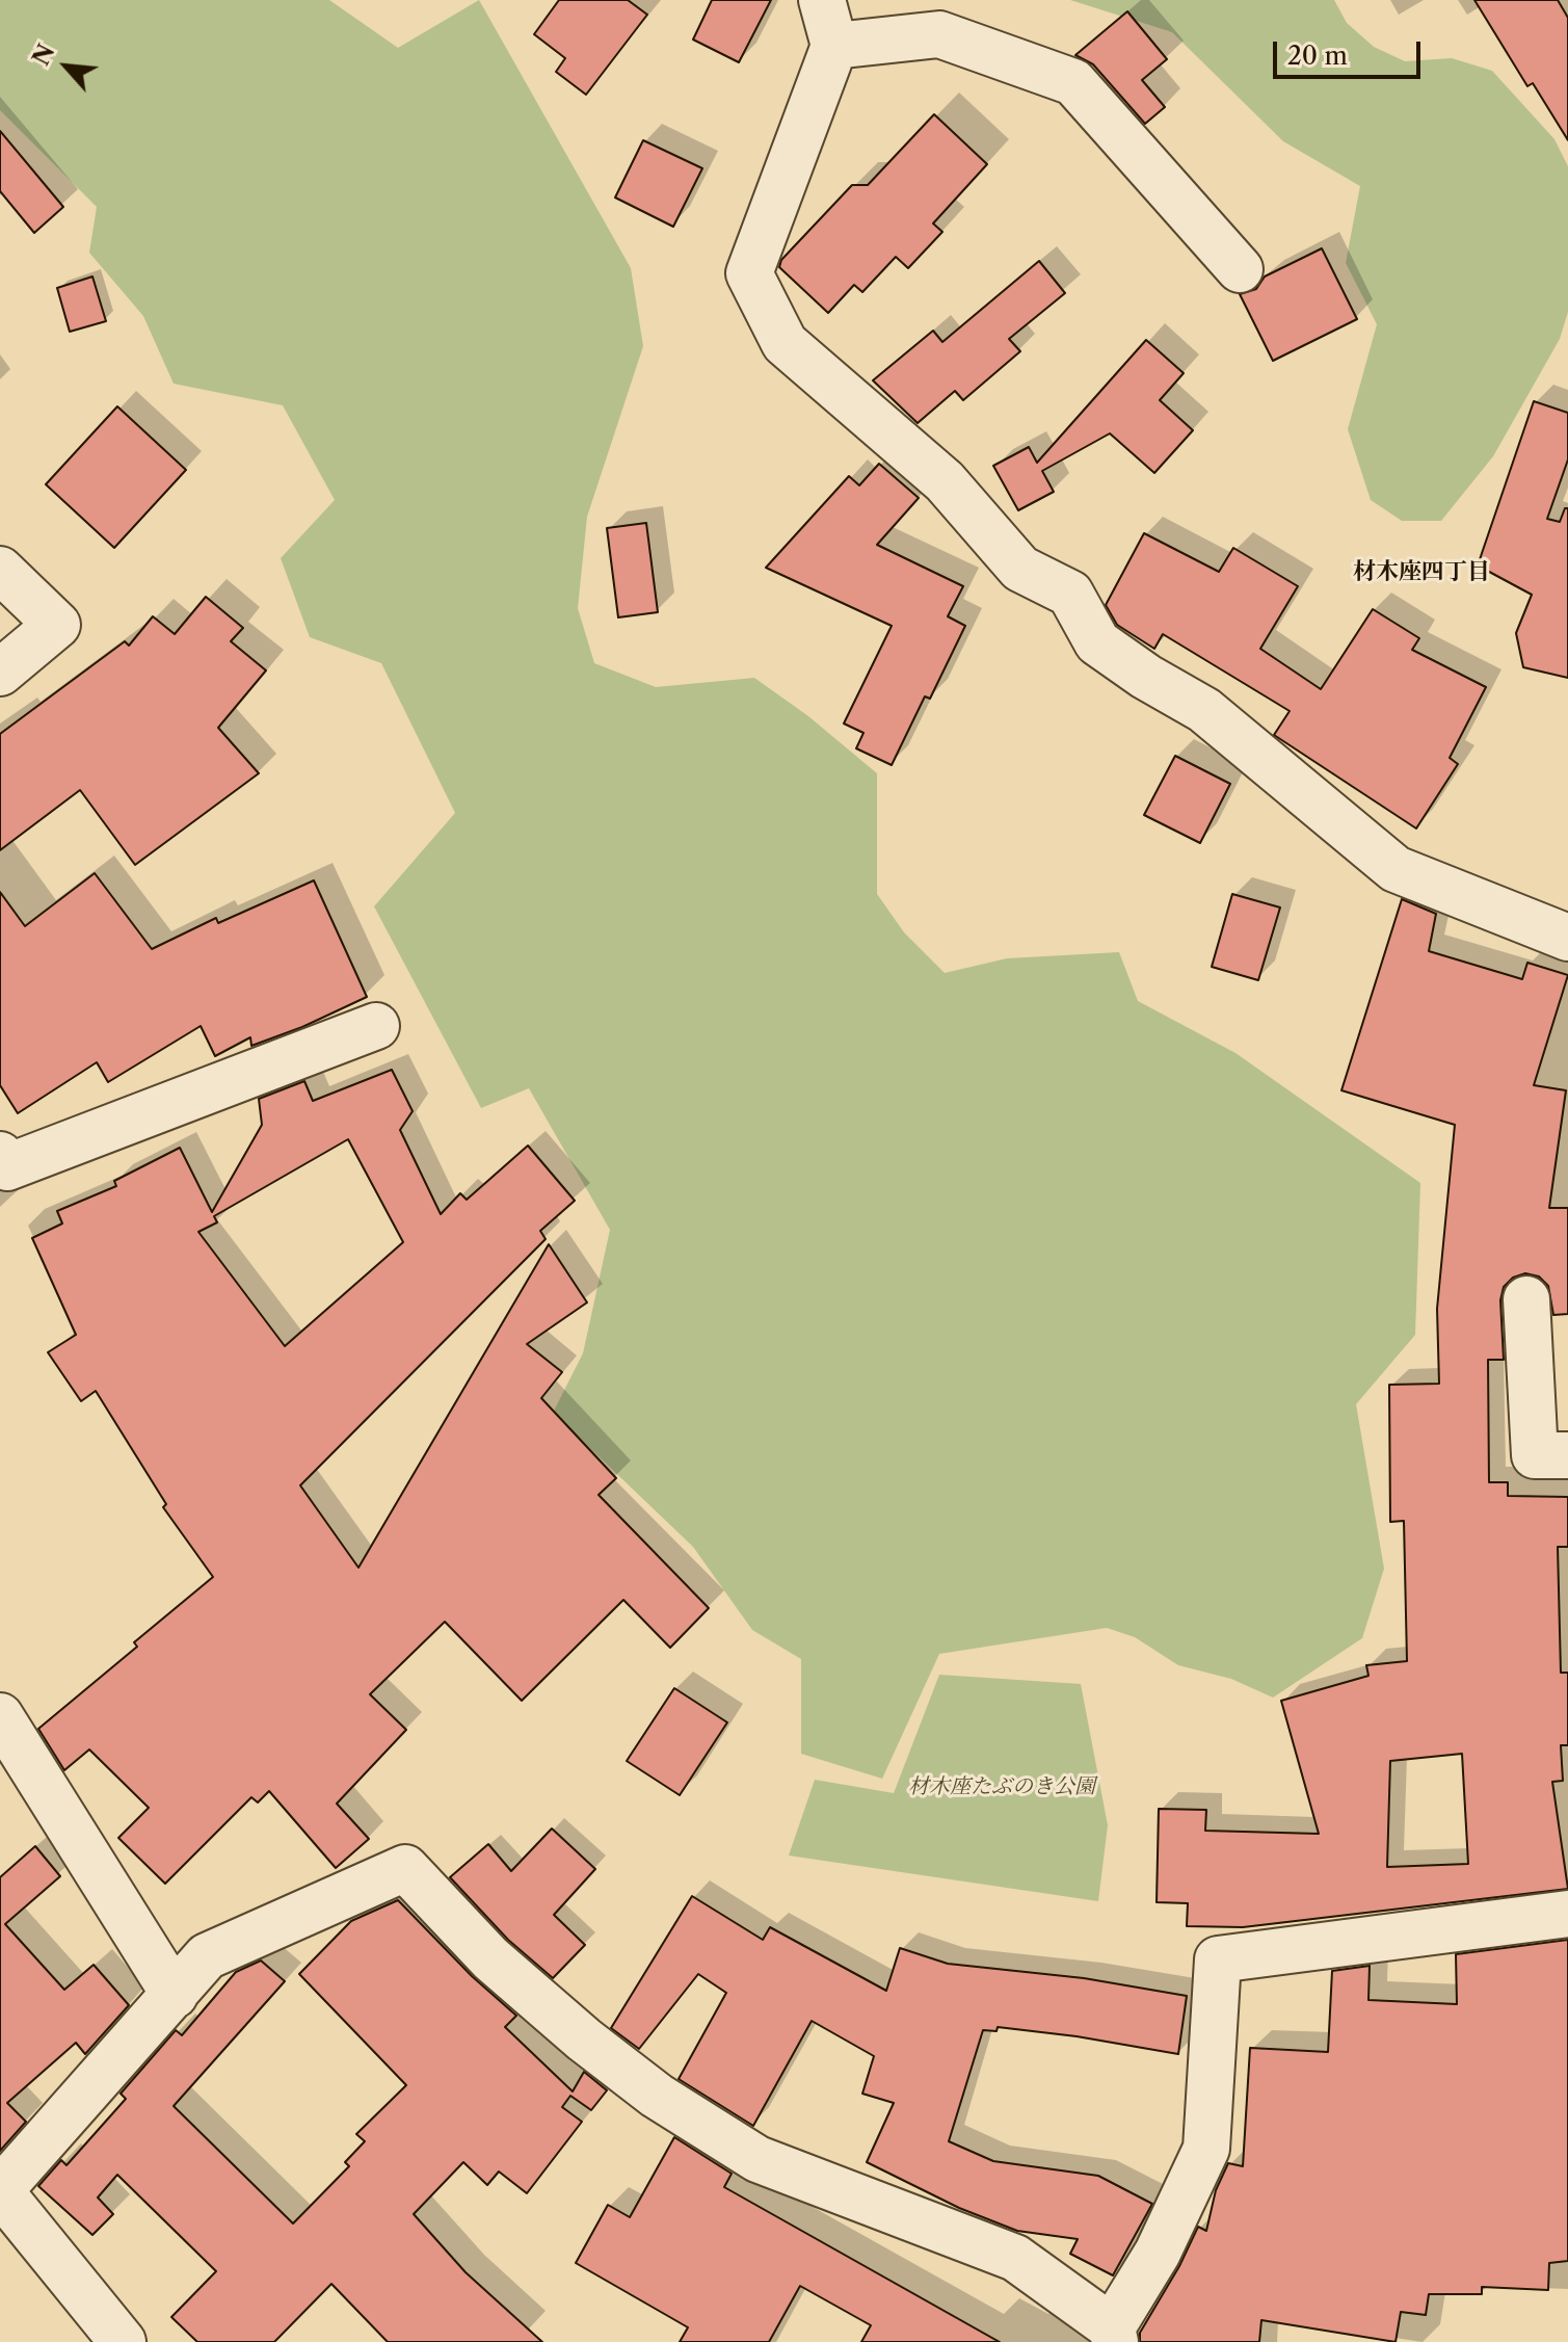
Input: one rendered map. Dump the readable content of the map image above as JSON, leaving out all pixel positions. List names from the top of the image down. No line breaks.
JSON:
{"districts":["材木座四丁目"],"parks":["材木座たぶのき公園"],"scale_bar":"20 m","north":"top left"}
